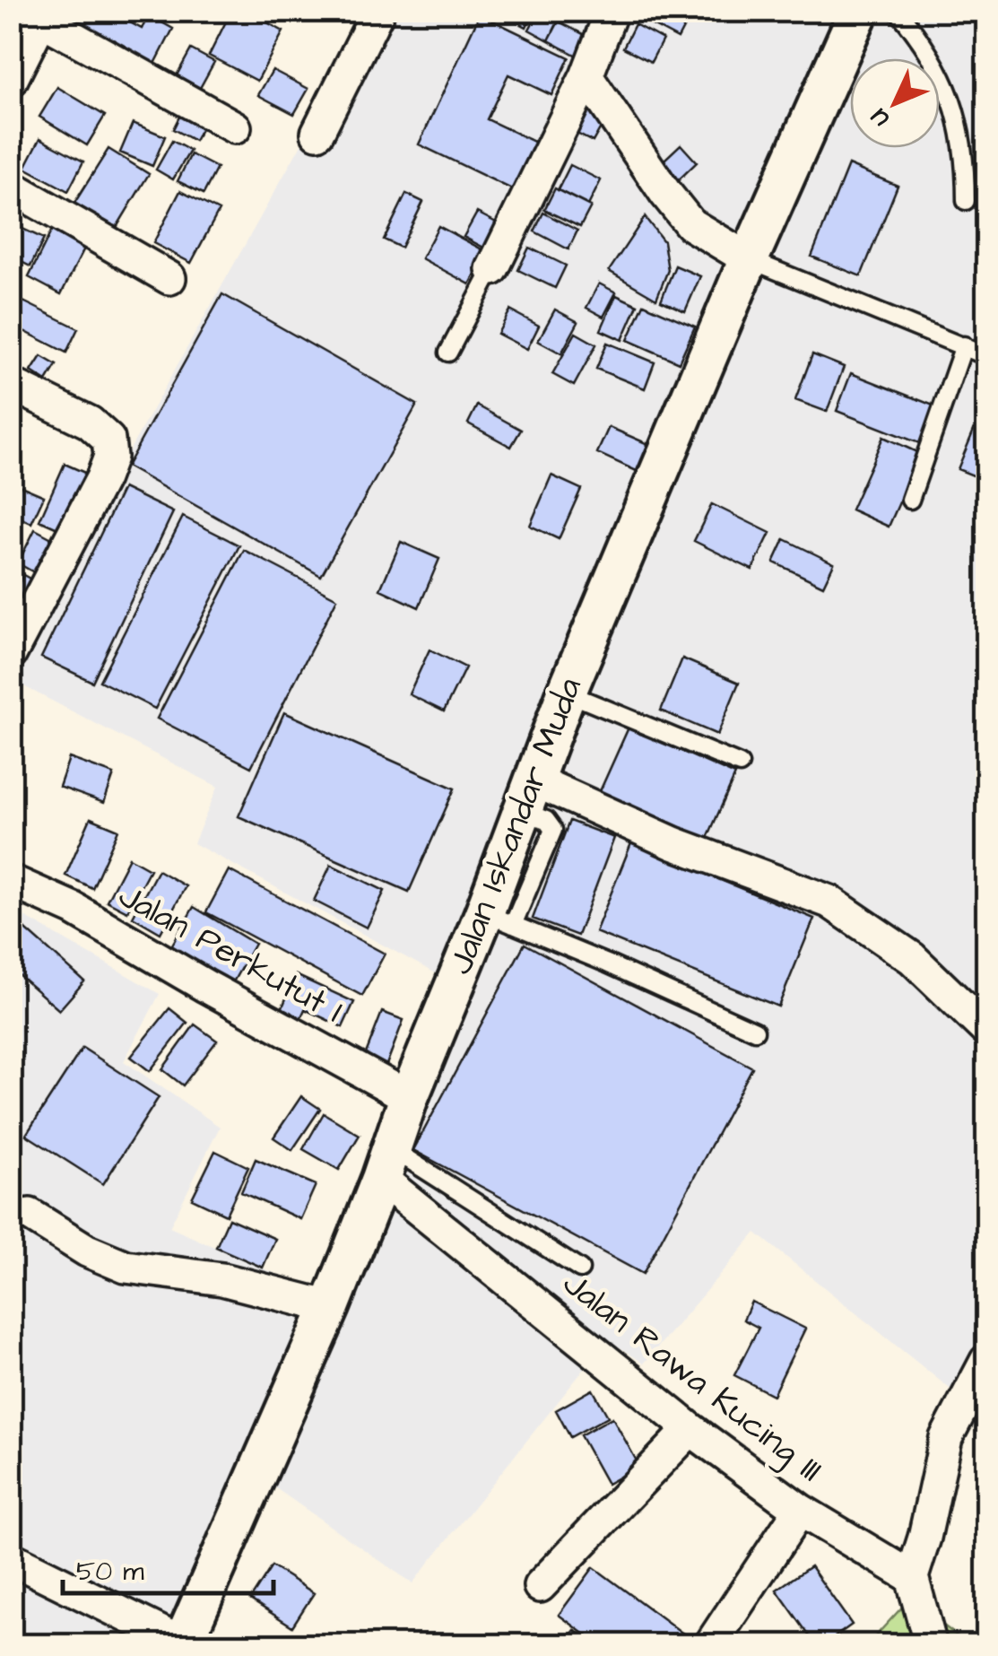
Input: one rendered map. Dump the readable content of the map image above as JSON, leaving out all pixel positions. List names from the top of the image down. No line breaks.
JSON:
{"streets":{"street":["Jalan Iskandar Muda","Jalan Perkutut I","Jalan Rawa Kucing III"]},"crossings":[["Jalan Iskandar Muda","Jalan Perkutut I"],["Jalan Iskandar Muda","Jalan Rawa Kucing III"]],"scale_bar":"50 m","north":"bottom left"}
